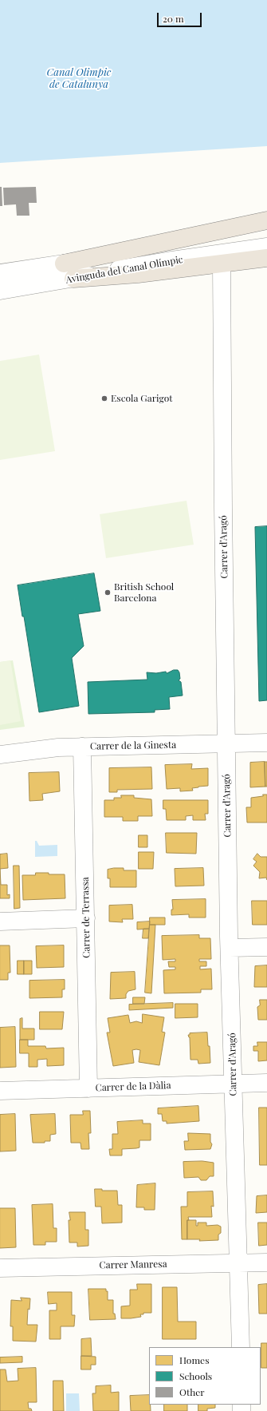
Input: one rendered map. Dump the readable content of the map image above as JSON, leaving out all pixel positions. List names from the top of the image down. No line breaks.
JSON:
{"streets":{"street":["Avinguda del Canal Olímpic","Carrer d'Aragó","Carrer de la Ginesta","Carrer de Terrassa","Carrer de la Dàlia","Carrer Manresa"]},"crossings":[["Carrer d'Aragó","Carrer de la Ginesta"],["Carrer d'Aragó","Carrer de la Dàlia"],["Carrer d'Aragó","Carrer Manresa"],["Carrer de la Ginesta","Carrer de Terrassa"],["Carrer de Terrassa","Carrer de la Dàlia"]],"water":["Canal Olimpic de Catalunya"],"places":["Escola Garigot","British School Barcelona"],"legend":["Homes","Schools","Other"],"scale_bar":"20 m"}
